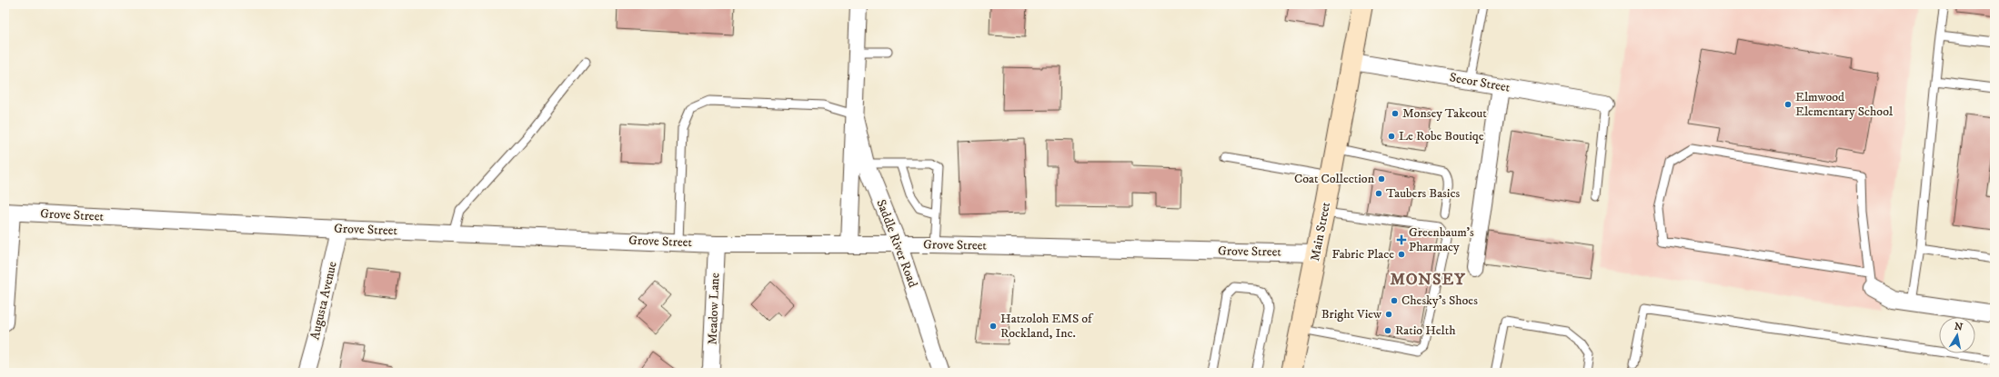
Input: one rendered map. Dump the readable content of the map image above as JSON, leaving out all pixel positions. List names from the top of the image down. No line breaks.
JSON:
{"streets":{"main road":["Main Street"],"street":["Secor Street","Grove Street","Saddle River Road","Augusta Avenue","Meadow Lane"]},"crossings":[["Secor Street","Main Street"],["Grove Street","Main Street"],["Grove Street","Saddle River Road"],["Grove Street","Augusta Avenue"],["Grove Street","Meadow Lane"]],"districts":["MONSEY"],"places":{"other":["Elmwood Elementary School","Monsey Takeout","Le Robe Boutiqe","Coat Collection","Taubers Basics","Fabric Place","Chesky's Shoes","Bright View","Hatzoloh EMS of Rockland, Inc.","Ratio Helth"],"health":["Greenbaum's Pharmacy"]},"north":"top"}
